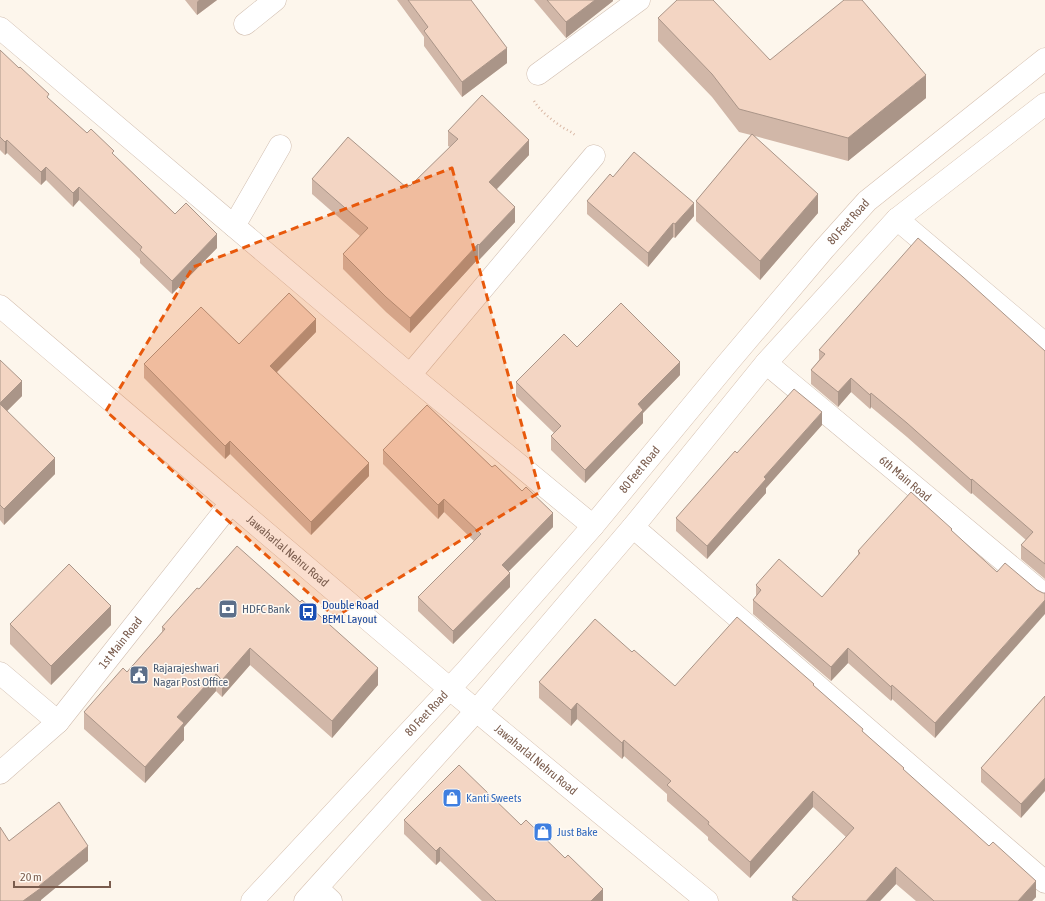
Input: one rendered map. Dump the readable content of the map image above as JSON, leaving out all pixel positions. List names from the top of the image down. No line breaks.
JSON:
{"streets":{"street":["80 Feet Road","6th Main Road","Jawaharlal Nehru Road","1st Main Road"]},"crossings":[["80 Feet Road","Jawaharlal Nehru Road"],["Jawaharlal Nehru Road","1st Main Road"]],"places":{"bank":["HDFC Bank"],"bus stop":["Double Road BEML Layout"],"public building":["Rajarajeshwari Nagar Post Office"],"shop":["Kanti Sweets","Just Bake"]},"scale_bar":"20 m"}
